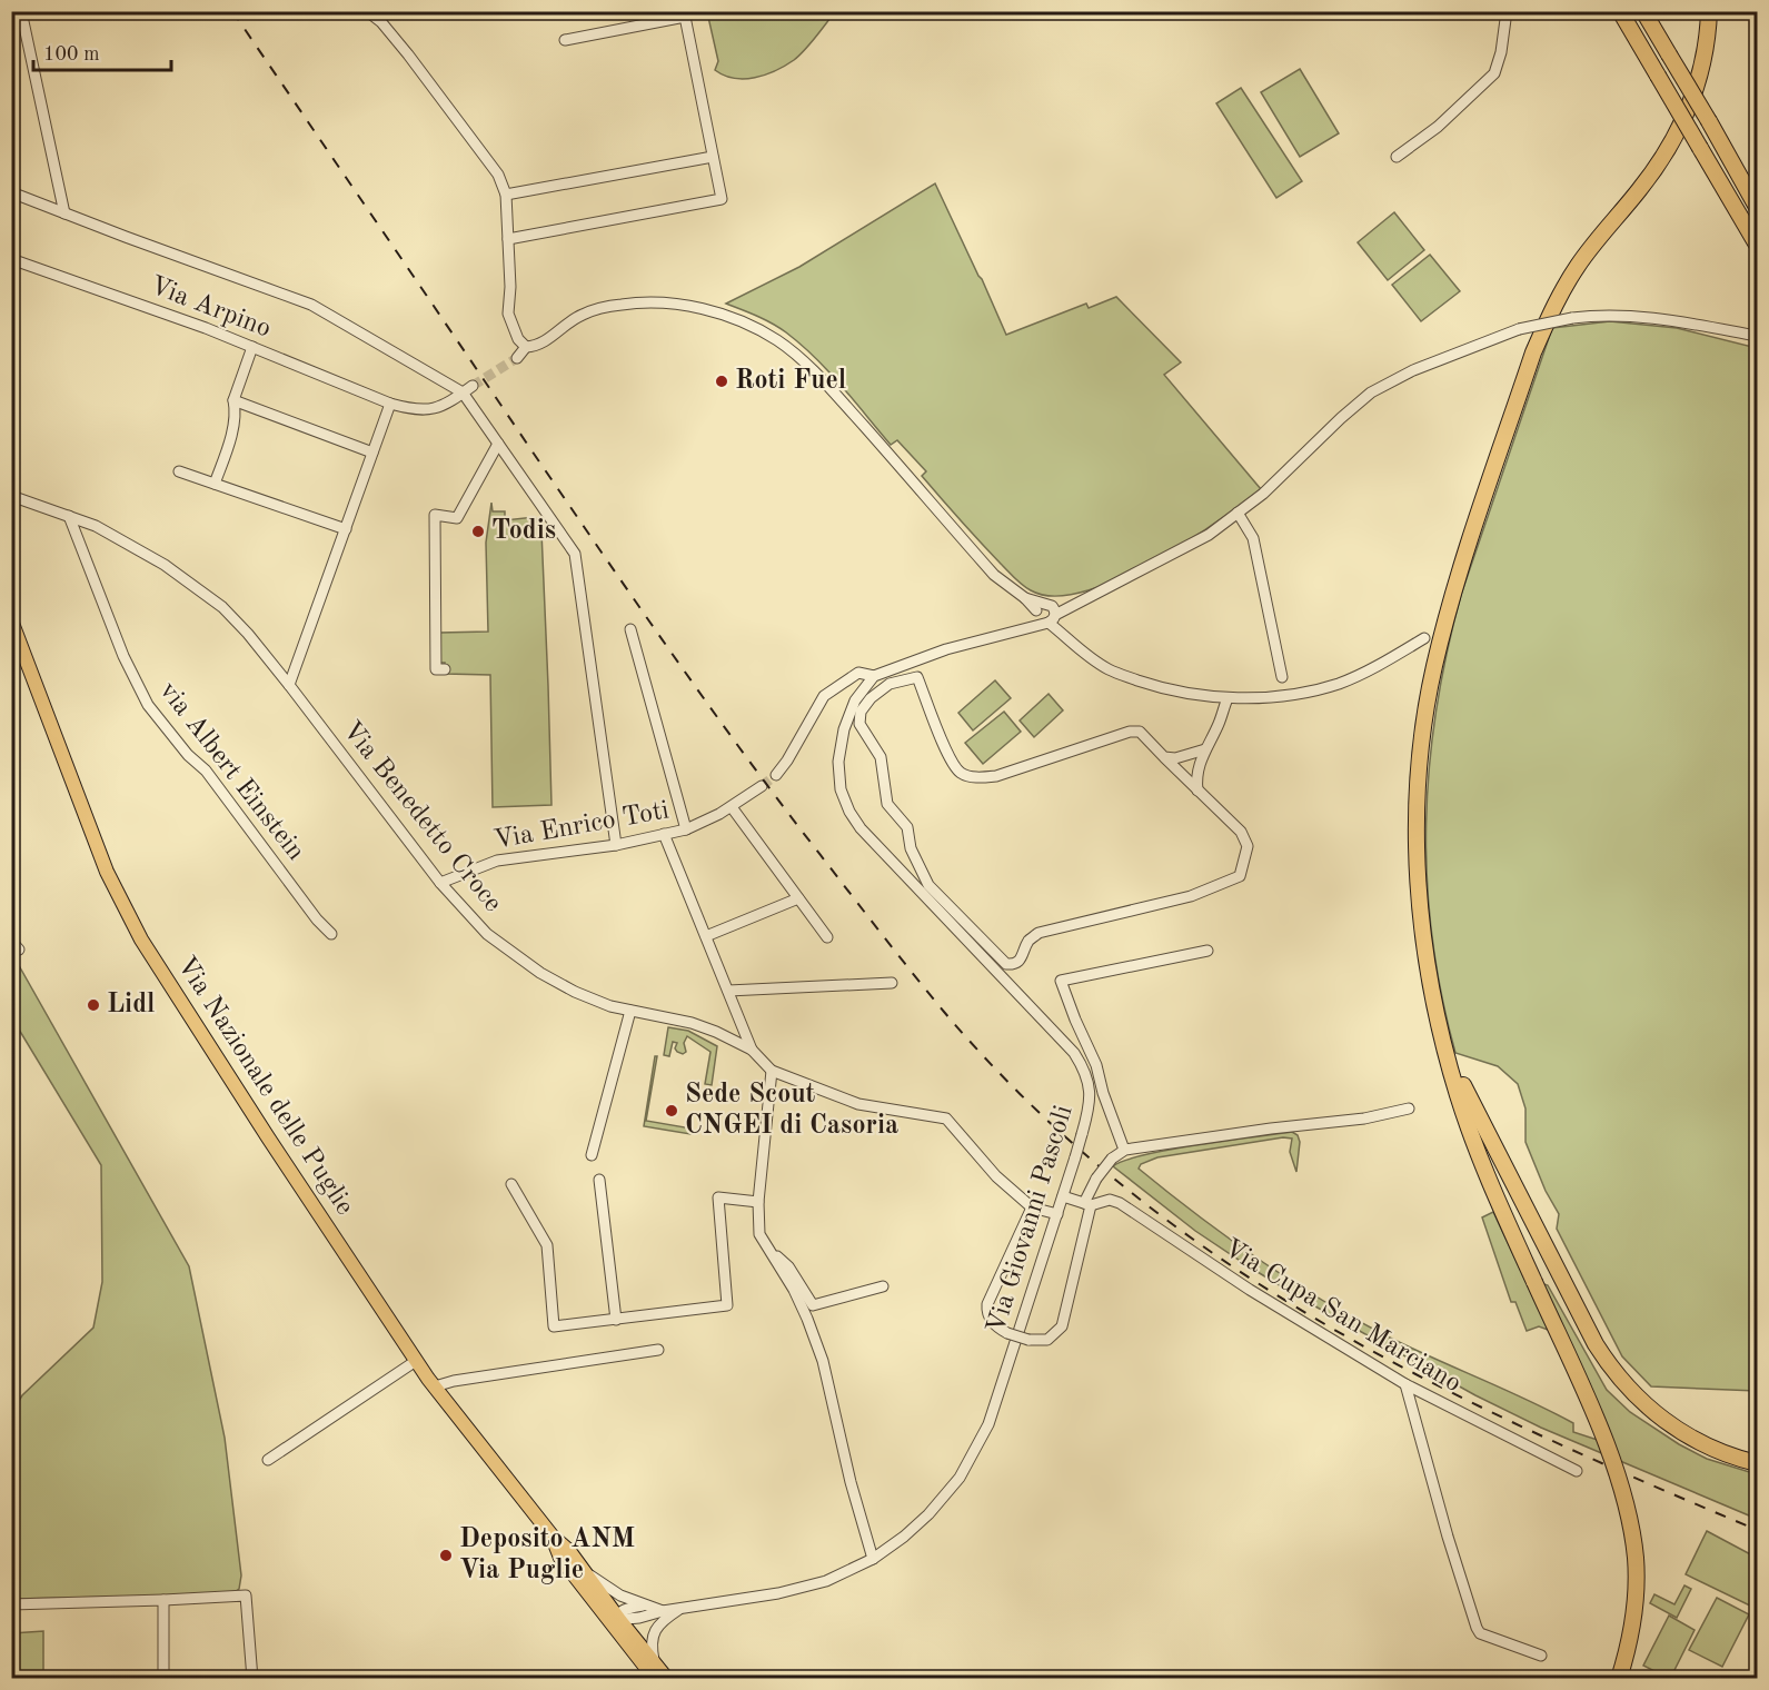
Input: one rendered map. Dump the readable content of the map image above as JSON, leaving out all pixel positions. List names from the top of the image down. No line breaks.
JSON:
{"streets":{"main road":["Via Nazionale delle Puglie"],"street":["Via Arpino","via Albert Einstein","Via Benedetto Croce","Via Enrico Toti","Via Giovanni Pascoli","Via Cupa San Marciano"]},"crossings":[["via Albert Einstein","Via Benedetto Croce"],["Via Benedetto Croce","Via Enrico Toti"],["Via Benedetto Croce","Via Giovanni Pascoli"],["Via Giovanni Pascoli","Via Cupa San Marciano"]],"places":["Roti Fuel","Todis","Lidl","Sede Scout CNGEI di Casoria","Deposito ANM Via Puglie"],"scale_bar":"100 m"}
